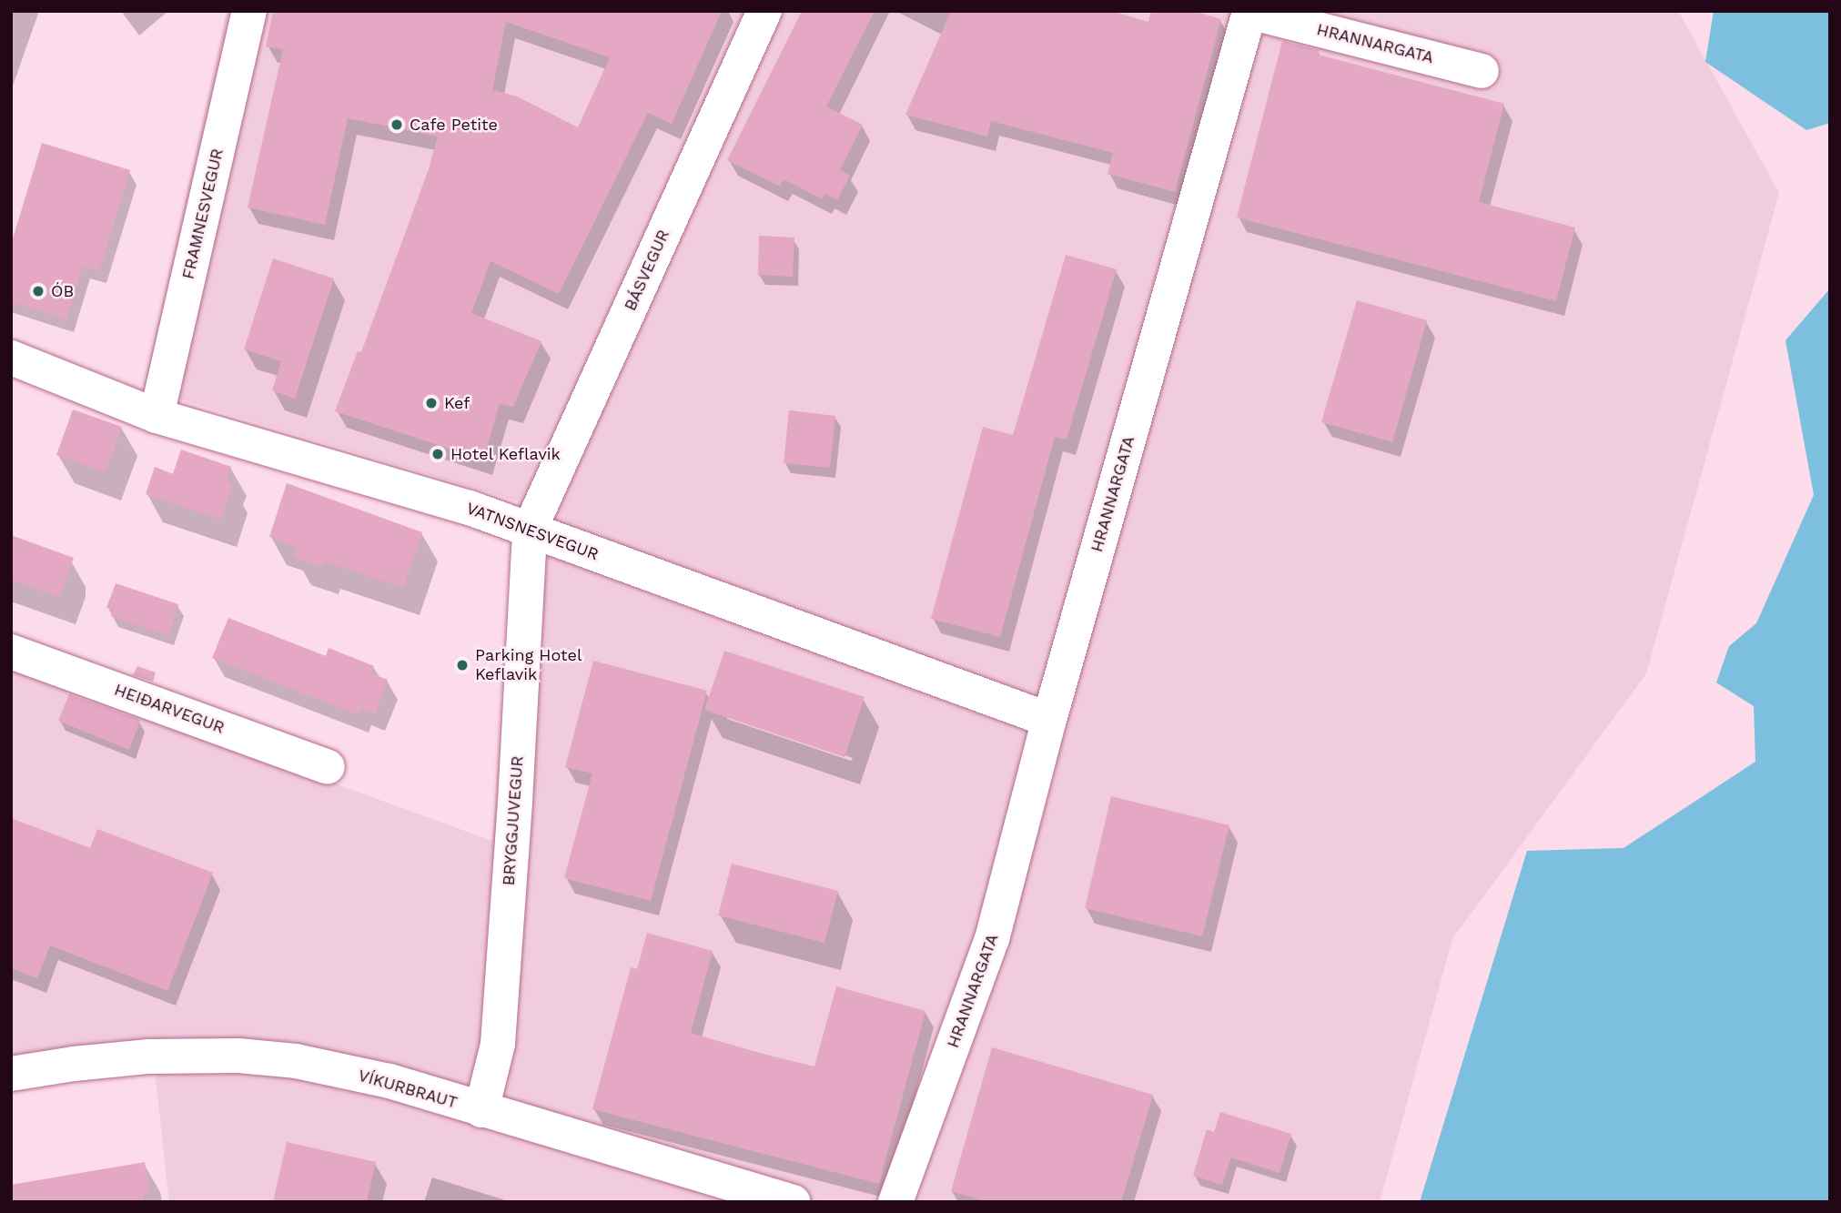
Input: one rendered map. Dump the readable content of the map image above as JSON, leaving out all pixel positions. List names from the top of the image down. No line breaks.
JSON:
{"streets":{"street":["HRANNARGATA","FRAMNESVEGUR","BÁSVEGUR","VATNSNESVEGUR","HEIÐARVEGUR","BRYGGJUVEGUR","VÍKURBRAUT"]},"crossings":[["HRANNARGATA","VATNSNESVEGUR"],["FRAMNESVEGUR","VATNSNESVEGUR"],["BÁSVEGUR","VATNSNESVEGUR"],["BÁSVEGUR","BRYGGJUVEGUR"],["VATNSNESVEGUR","BRYGGJUVEGUR"],["BRYGGJUVEGUR","VÍKURBRAUT"]],"places":["Cafe Petite","ÓB","Kef","Hotel Keflavik","Parking Hotel Keflavik"]}
